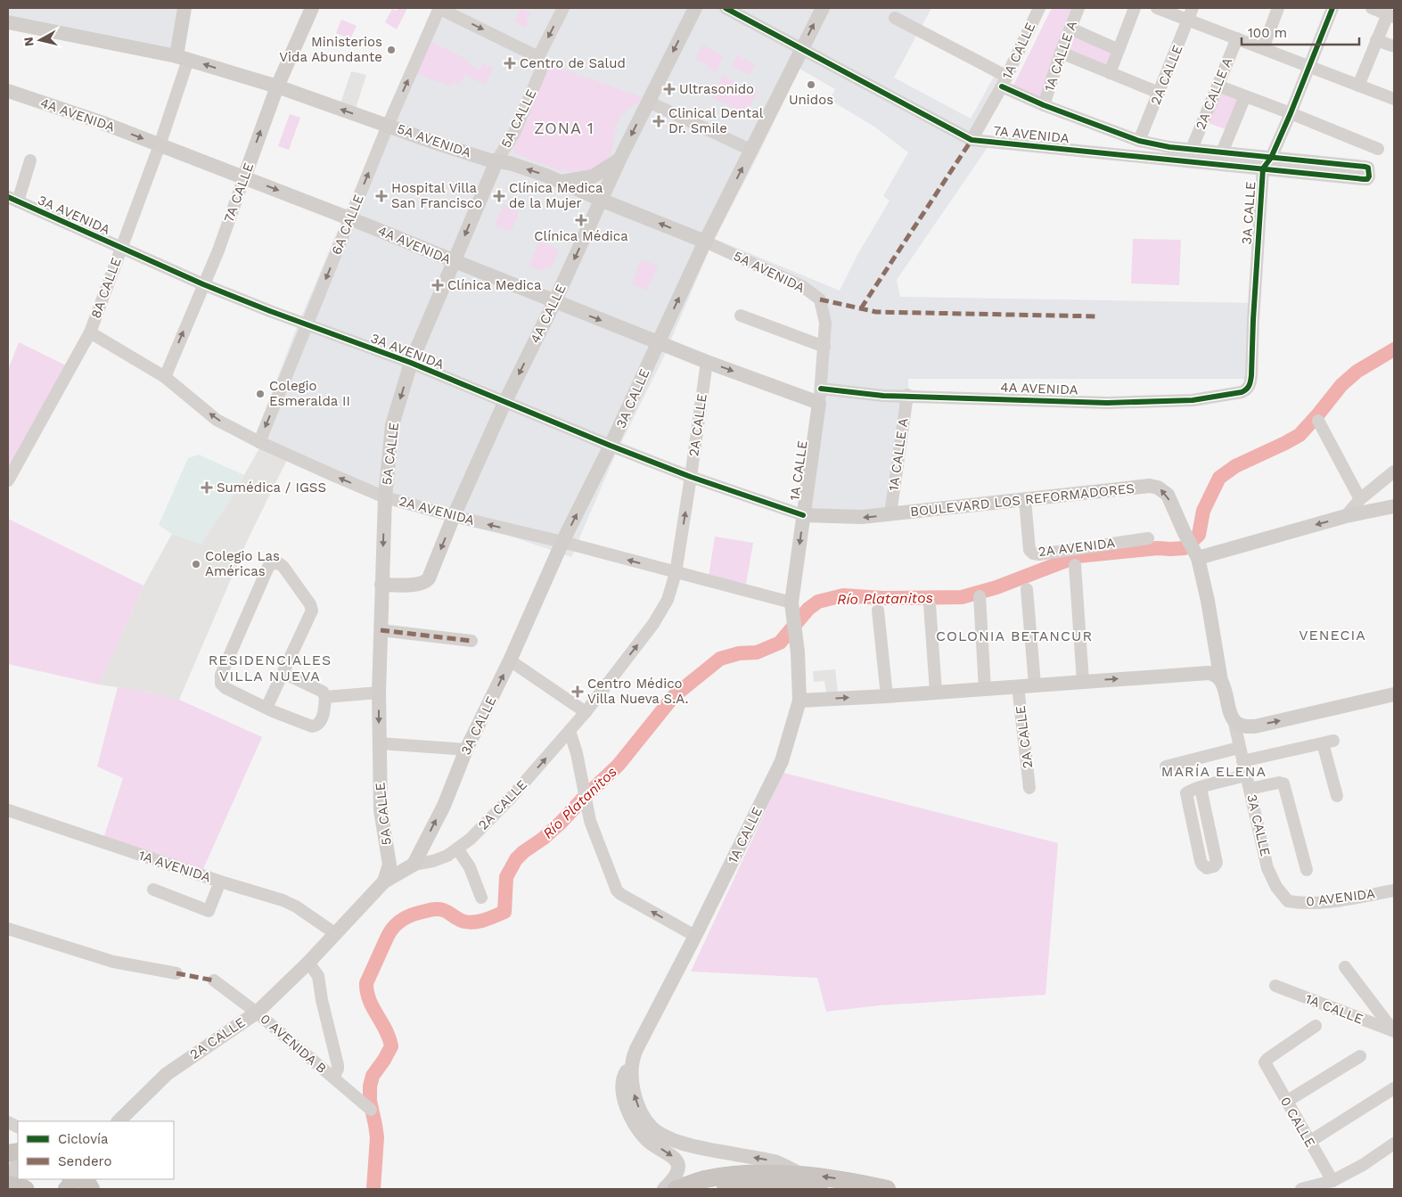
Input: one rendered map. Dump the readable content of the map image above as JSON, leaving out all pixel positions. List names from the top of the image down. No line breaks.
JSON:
{"streets":{"main road":["1A CALLE","2A CALLE","4A AVENIDA","5A CALLE","5A AVENIDA","7A CALLE","3A CALLE","8A CALLE","4A CALLE","BOULEVARD LOS REFORMADORES"],"street":["1A CALLE A","2A CALLE A","7A AVENIDA","3A AVENIDA","6A CALLE","2A AVENIDA","1A AVENIDA","0 AVENIDA","0 AVENIDA B","0 CALLE"]},"crossings":[["1A CALLE","4A AVENIDA"],["1A CALLE","7A AVENIDA"],["1A CALLE","5A AVENIDA"],["1A CALLE","3A AVENIDA"],["1A CALLE","BOULEVARD LOS REFORMADORES"],["1A CALLE","2A AVENIDA"],["1A CALLE A","4A AVENIDA"],["1A CALLE A","7A AVENIDA"],["1A CALLE A","BOULEVARD LOS REFORMADORES"],["2A CALLE","4A AVENIDA"],["2A CALLE","5A CALLE"],["2A CALLE","7A AVENIDA"],["2A CALLE","3A CALLE"],["2A CALLE","3A AVENIDA"],["2A CALLE","2A AVENIDA"],["2A CALLE","1A AVENIDA"],["2A CALLE","0 AVENIDA B"],["2A CALLE A","7A AVENIDA"],["4A AVENIDA","5A CALLE"],["4A AVENIDA","7A CALLE"],["4A AVENIDA","3A CALLE"],["4A AVENIDA","6A CALLE"],["4A AVENIDA","8A CALLE"],["4A AVENIDA","4A CALLE"],["5A CALLE","5A AVENIDA"],["5A CALLE","3A AVENIDA"],["5A CALLE","4A CALLE"],["5A CALLE","2A AVENIDA"],["7A AVENIDA","3A CALLE"],["5A AVENIDA","7A CALLE"],["5A AVENIDA","3A CALLE"],["5A AVENIDA","6A CALLE"],["5A AVENIDA","8A CALLE"],["5A AVENIDA","4A CALLE"],["7A CALLE","3A AVENIDA"],["7A CALLE","2A AVENIDA"],["3A CALLE","3A AVENIDA"],["3A CALLE","2A AVENIDA"],["3A CALLE","0 AVENIDA"],["3A AVENIDA","6A CALLE"],["3A AVENIDA","8A CALLE"],["3A AVENIDA","4A CALLE"],["3A AVENIDA","BOULEVARD LOS REFORMADORES"],["6A CALLE","2A AVENIDA"],["8A CALLE","2A AVENIDA"],["4A CALLE","2A AVENIDA"],["BOULEVARD LOS REFORMADORES","2A AVENIDA"]],"one_way":["4A AVENIDA","5A CALLE","5A AVENIDA","7A CALLE","3A CALLE","4A CALLE","BOULEVARD LOS REFORMADORES","2A AVENIDA"],"districts":["ZONA 1","VENECIA","COLONIA BETANCUR","RESIDENCIALES VILLA NUEVA","MARÍA ELENA"],"water":["Río Platanitos"],"places":{"other":["Ministerios Vida Abundante","Unidos","Colegio Esmeralda II","Colegio Las Américas"],"health":["Centro de Salud","Ultrasonido","Clinical Dental Dr. Smile","Hospital Villa San Francisco","Clínica Medica de la Mujer","Clínica Médica","Clínica Medica","Sumédica / IGSS","Centro Médico Villa Nueva S.A."]},"legend":["Ciclovía","Sendero"],"scale_bar":"100 m","north":"left"}
